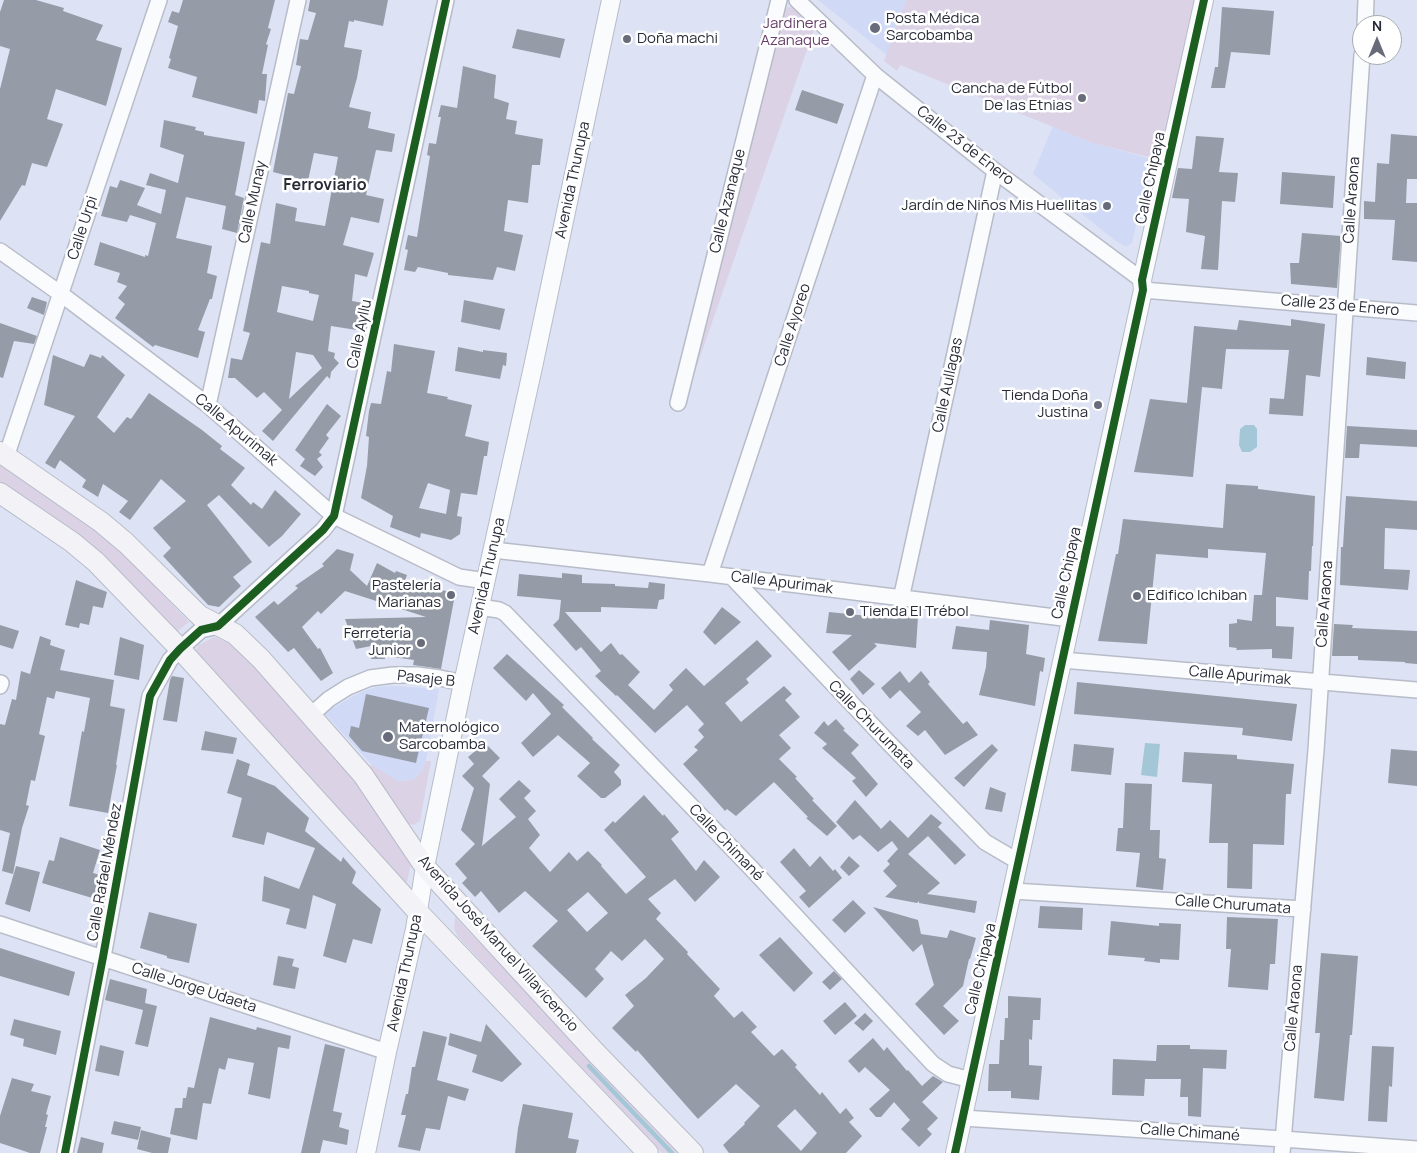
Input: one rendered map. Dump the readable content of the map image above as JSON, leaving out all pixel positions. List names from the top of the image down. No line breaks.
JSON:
{"streets":{"main road":["Avenida José Manuel Villavicencio"],"street":["Calle 23 de Enero","Calle Chipaya","Avenida Thunupa","Calle Araona","Calle Azanaque","Calle Munay","Calle Urpi","Calle Ayoreo","Calle Ayllu","Calle Aullagas","Calle Apurimak","Pasaje B","Calle Churumata","Calle Chimané","Calle Rafael Méndez","Calle Jorge Udaeta"]},"crossings":[["Calle 23 de Enero","Calle Chipaya"],["Calle 23 de Enero","Calle Araona"],["Calle 23 de Enero","Calle Ayoreo"],["Calle 23 de Enero","Calle Aullagas"],["Calle Chipaya","Calle Apurimak"],["Calle Chipaya","Calle Churumata"],["Calle Chipaya","Calle Chimané"],["Avenida Thunupa","Calle Apurimak"],["Avenida Thunupa","Pasaje B"],["Avenida Thunupa","Calle Chimané"],["Avenida Thunupa","Avenida José Manuel Villavicencio"],["Avenida Thunupa","Calle Jorge Udaeta"],["Calle Araona","Calle Apurimak"],["Calle Araona","Calle Churumata"],["Calle Araona","Calle Chimané"],["Calle Munay","Calle Apurimak"],["Calle Urpi","Calle Apurimak"],["Calle Urpi","Avenida José Manuel Villavicencio"],["Calle Ayoreo","Calle Apurimak"],["Calle Ayllu","Calle Apurimak"],["Calle Ayllu","Calle Rafael Méndez"],["Calle Ayllu","Avenida José Manuel Villavicencio"],["Calle Aullagas","Calle Apurimak"],["Calle Apurimak","Calle Churumata"],["Pasaje B","Avenida José Manuel Villavicencio"],["Calle Rafael Méndez","Avenida José Manuel Villavicencio"],["Calle Rafael Méndez","Calle Jorge Udaeta"]],"districts":["Ferroviario"],"parks":["Jardinera Azanaque"],"places":["Posta Médica Sarcobamba","Doña machi","Cancha de Fútbol De las Etnias","Jardín de Niños Mis Huellitas","Tienda Doña Justina","Pastelería Marianas","Edifico Ichiban","Tienda El Trébol","Ferretería Junior","Maternológico Sarcobamba"],"north":"top"}
